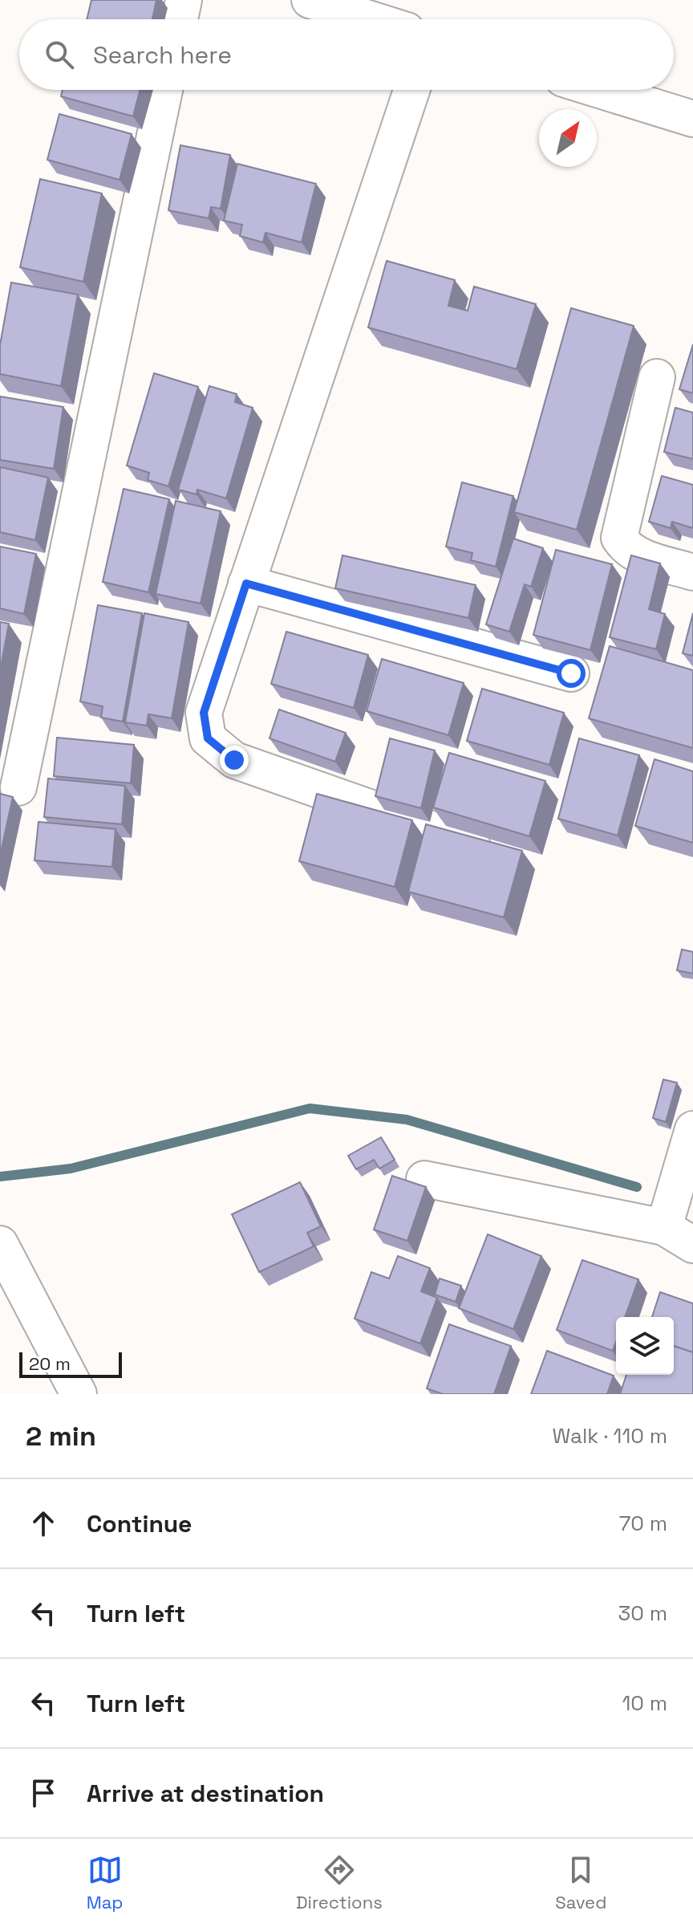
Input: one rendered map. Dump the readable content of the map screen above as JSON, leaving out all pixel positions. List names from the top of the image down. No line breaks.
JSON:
{"scale_bar":"20 m","north":"top right","page":{"search":"Search here","scale":"20 m","heading":["2 min","Walk · 110 m"],"list":[["Continue","70 m"],["Turn left","30 m"],["Turn left","10 m"],"Arrive at destination"],"nav":["Map","Directions","Saved"]}}
